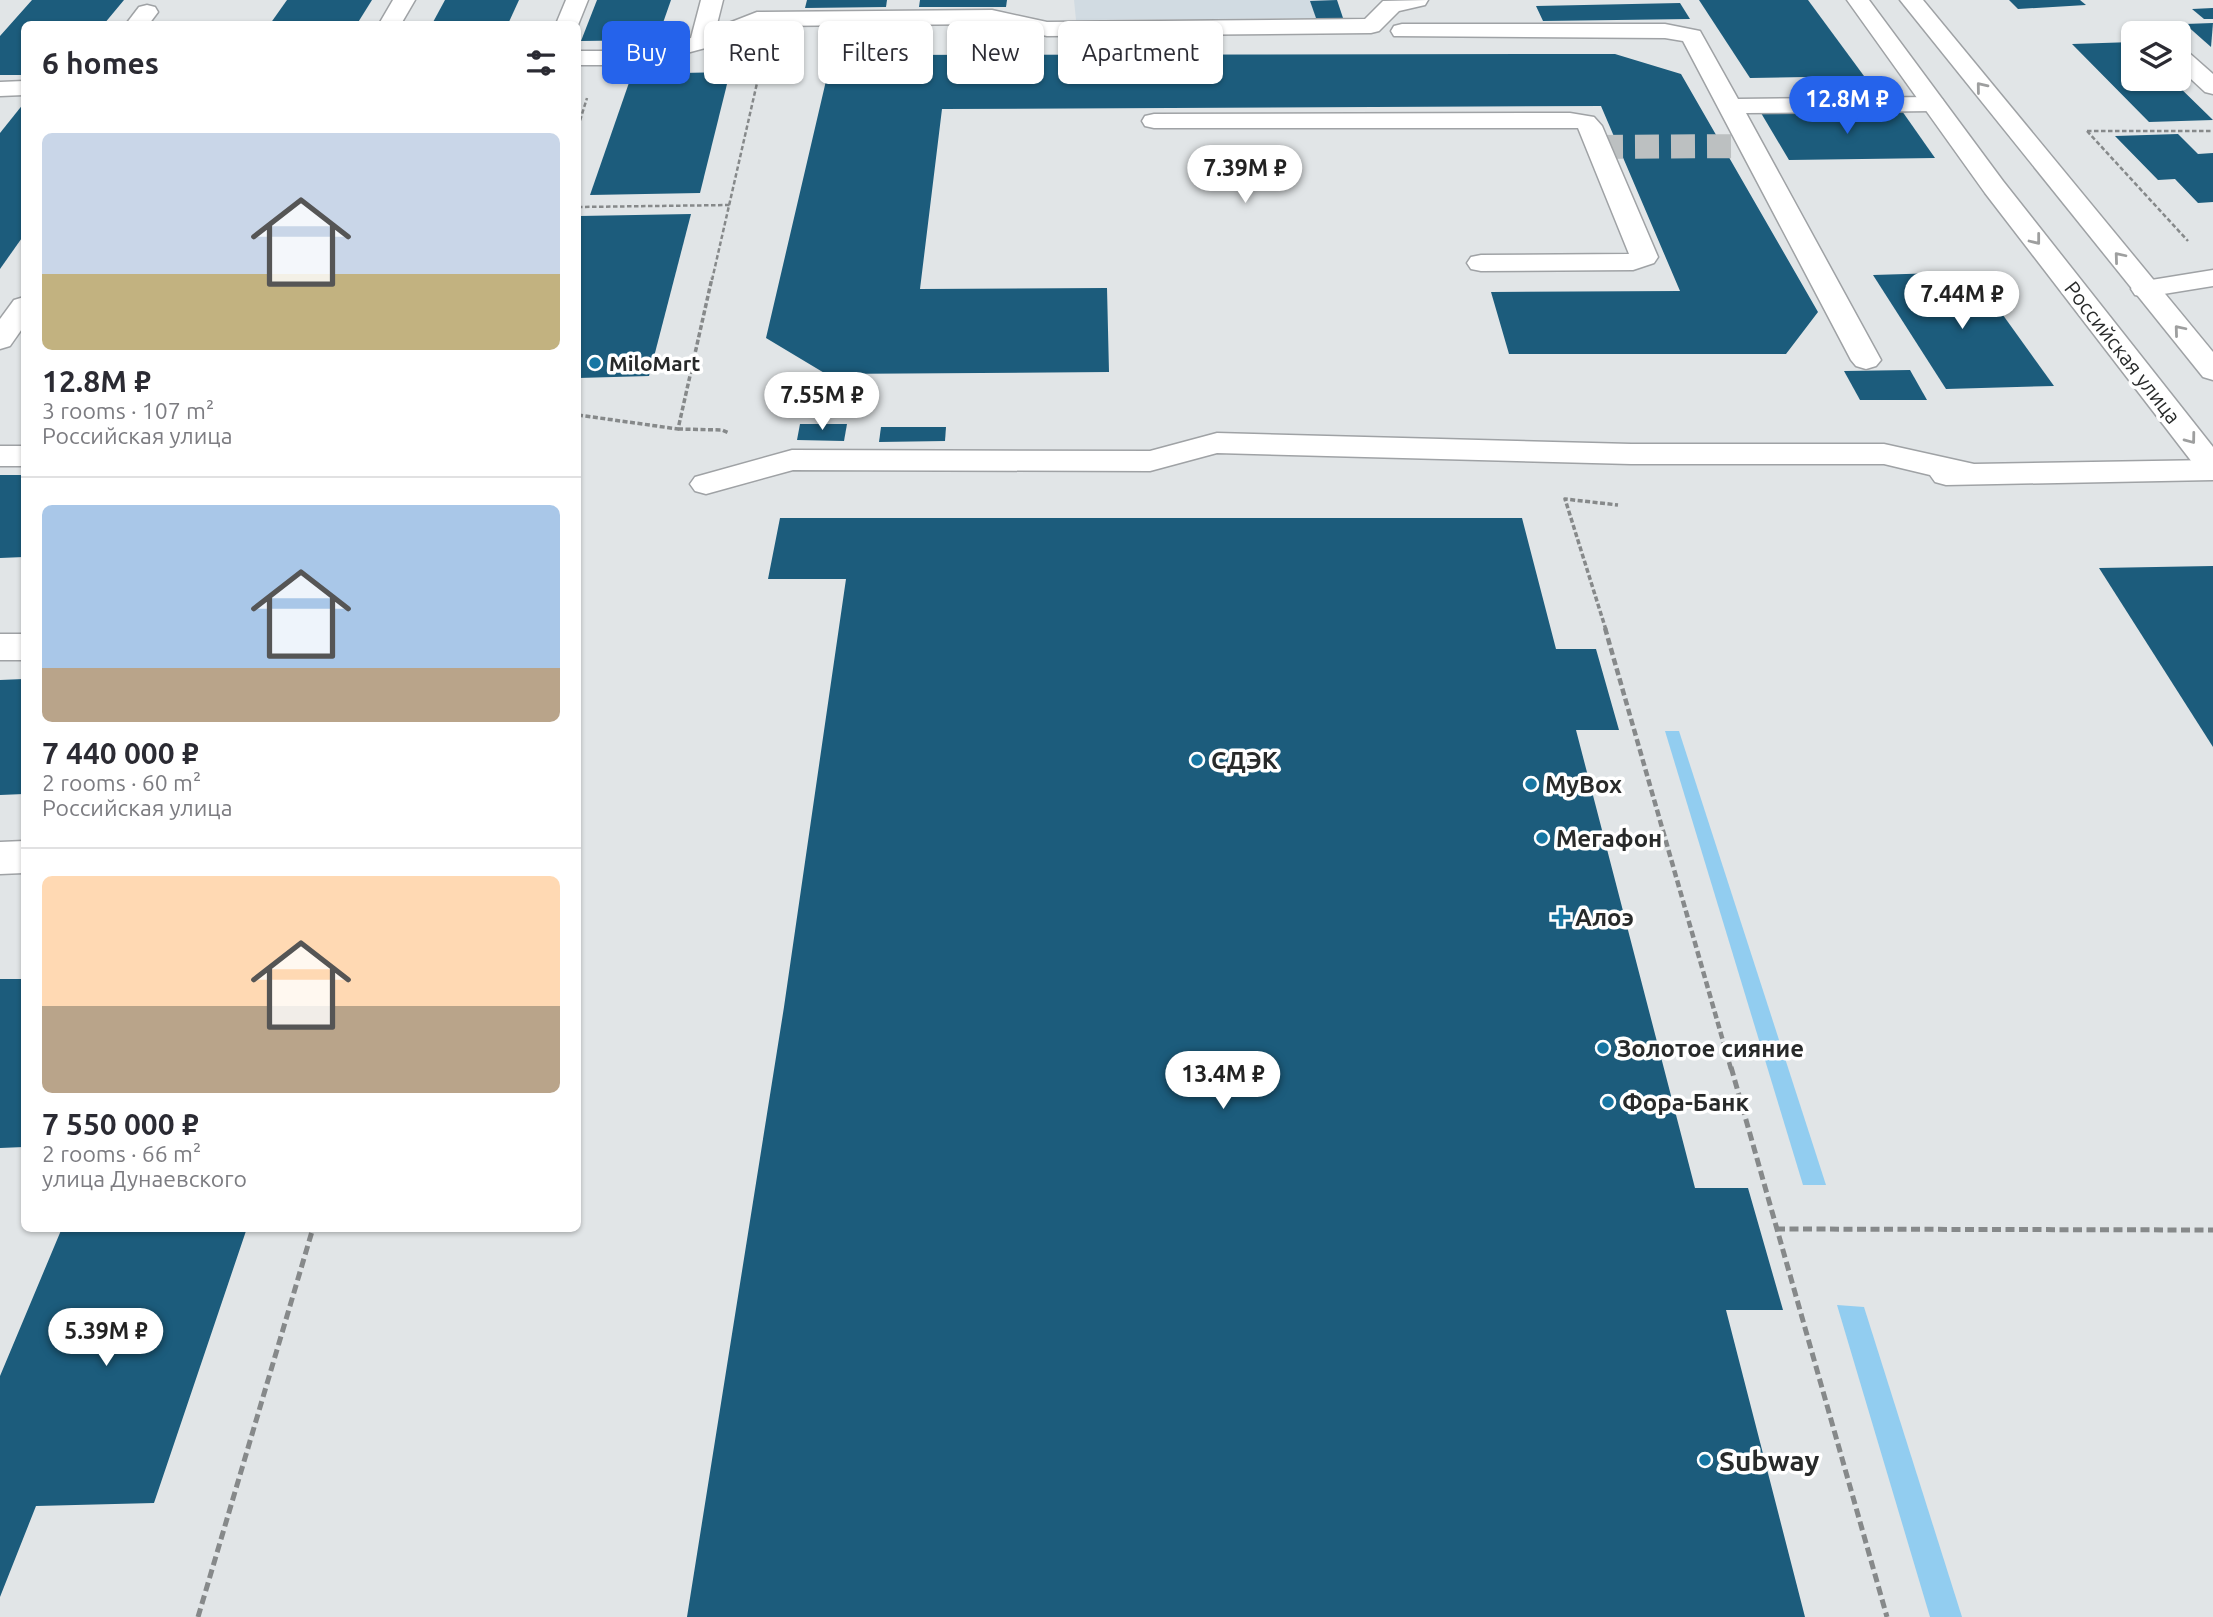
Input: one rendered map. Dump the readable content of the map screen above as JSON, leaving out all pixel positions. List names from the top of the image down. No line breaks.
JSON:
{"streets":{"main road":["Российская улица"]},"places":{"other":["MiloMart","СДЭК","MyBox","Мегафон","Золотое сияние","Фора-Банк","Subway"],"health":["Алоэ"]},"page":{"chip":["Buy","Rent","Filters","New","Apartment"],"heading":"6 homes","price":["12.8M ₽","7.39M ₽","7.44M ₽","7.55M ₽","13.4M ₽","5.39M ₽"],"list":[{"name":"12.8M ₽","note":"3 rooms · 107 m² · Российская улица"},{"name":"7 440 000 ₽","note":"2 rooms · 60 m² · Российская улица"},{"name":"7 550 000 ₽","note":"2 rooms · 66 m² · улица Дунаевского"}]}}
